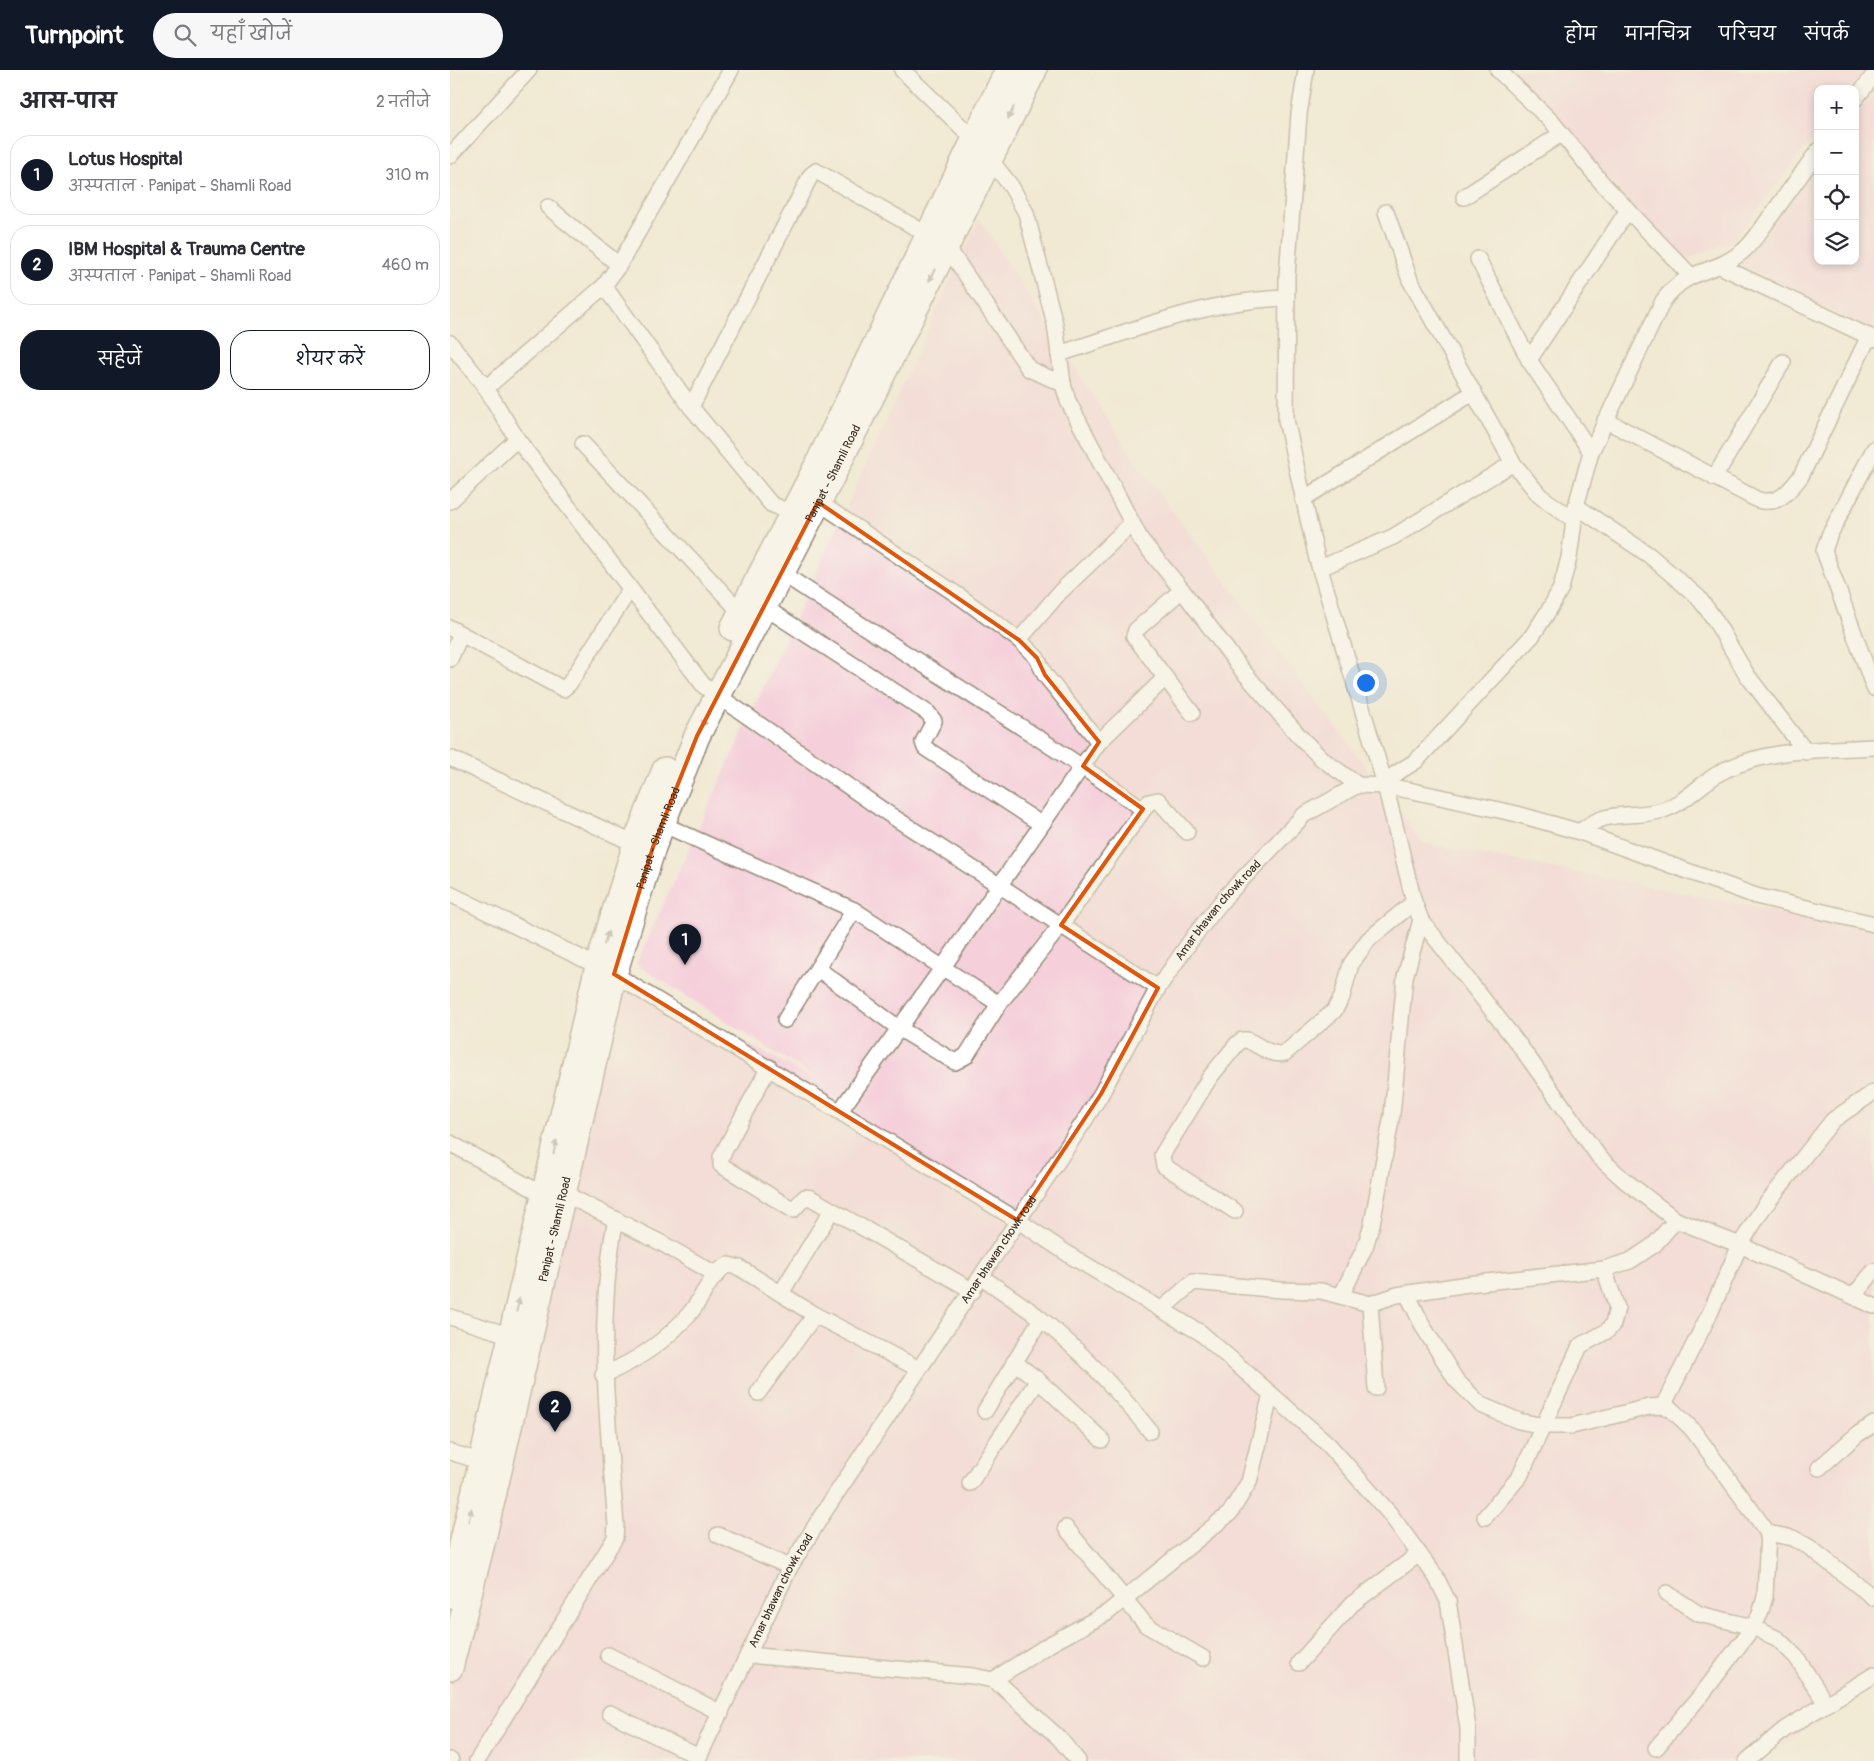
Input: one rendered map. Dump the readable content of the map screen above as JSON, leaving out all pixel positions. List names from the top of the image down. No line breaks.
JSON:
{"streets":{"highway":["Panipat - Shamli Road"],"street":["Amar bhawan chowk road"]},"page":{"header":"Turnpoint","search":"यहाँ खोजें","nav":["होम","मानचित्र","परिचय","संपर्क"],"heading":["आस-पास","2 नतीजे"],"map_buttons":["+","−"],"list":[{"mark":"1","name":"Lotus Hospital","note":"अस्पताल · Panipat - Shamli Road","value":"310 m"},{"mark":"2","name":"IBM Hospital & Trauma Centre","note":"अस्पताल · Panipat - Shamli Road","value":"460 m"}],"buttons":["सहेजें","शेयर करें"],"pins":["1","2"]}}
